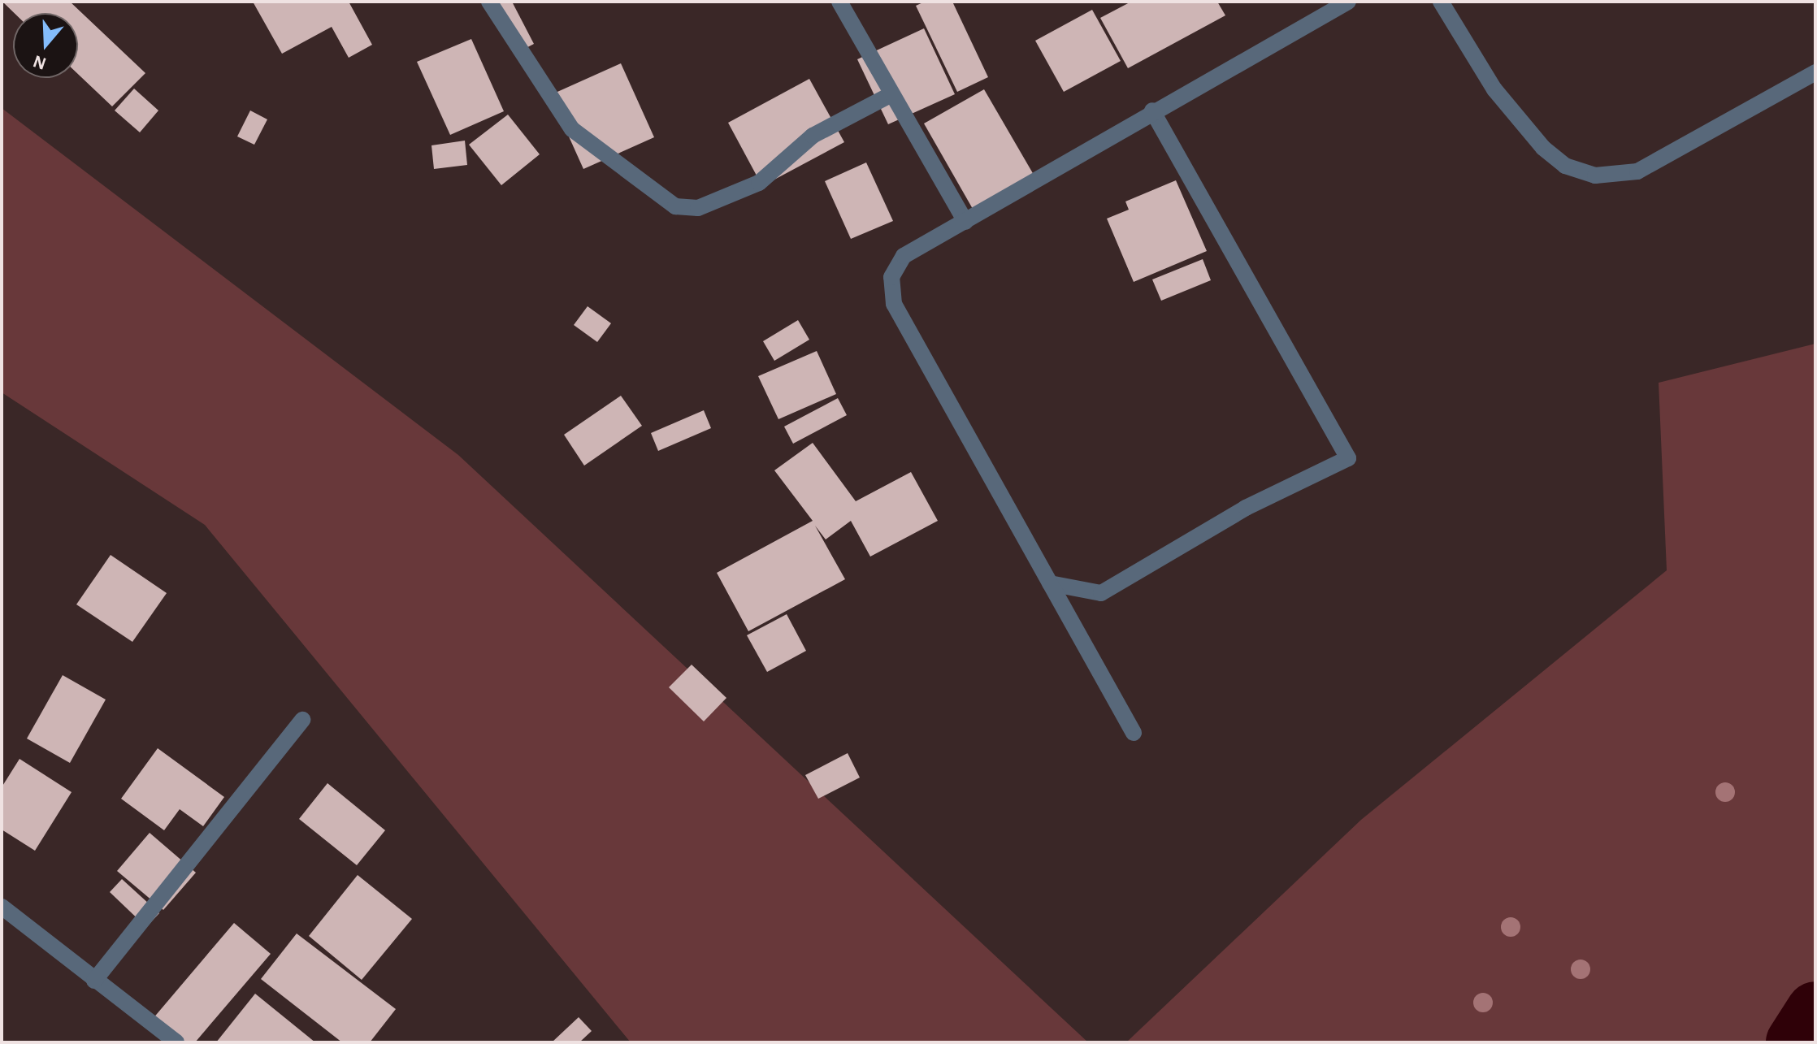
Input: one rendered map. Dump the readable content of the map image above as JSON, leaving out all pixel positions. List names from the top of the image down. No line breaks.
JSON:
{"north":"bottom"}
